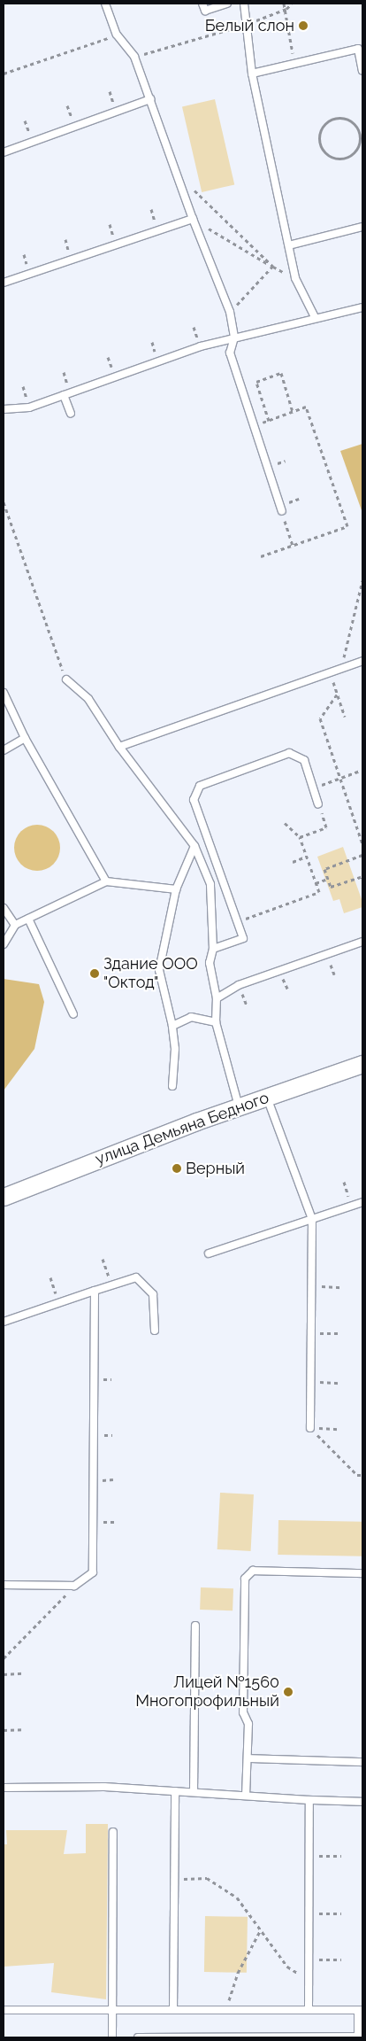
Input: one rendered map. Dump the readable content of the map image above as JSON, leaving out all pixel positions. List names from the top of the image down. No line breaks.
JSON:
{"streets":{"street":["улица Демьяна Бедного"]},"places":["Белый слон","Здание ООО \"Октод\"","Верный","Лицей №1560 Многопрофильный"]}
